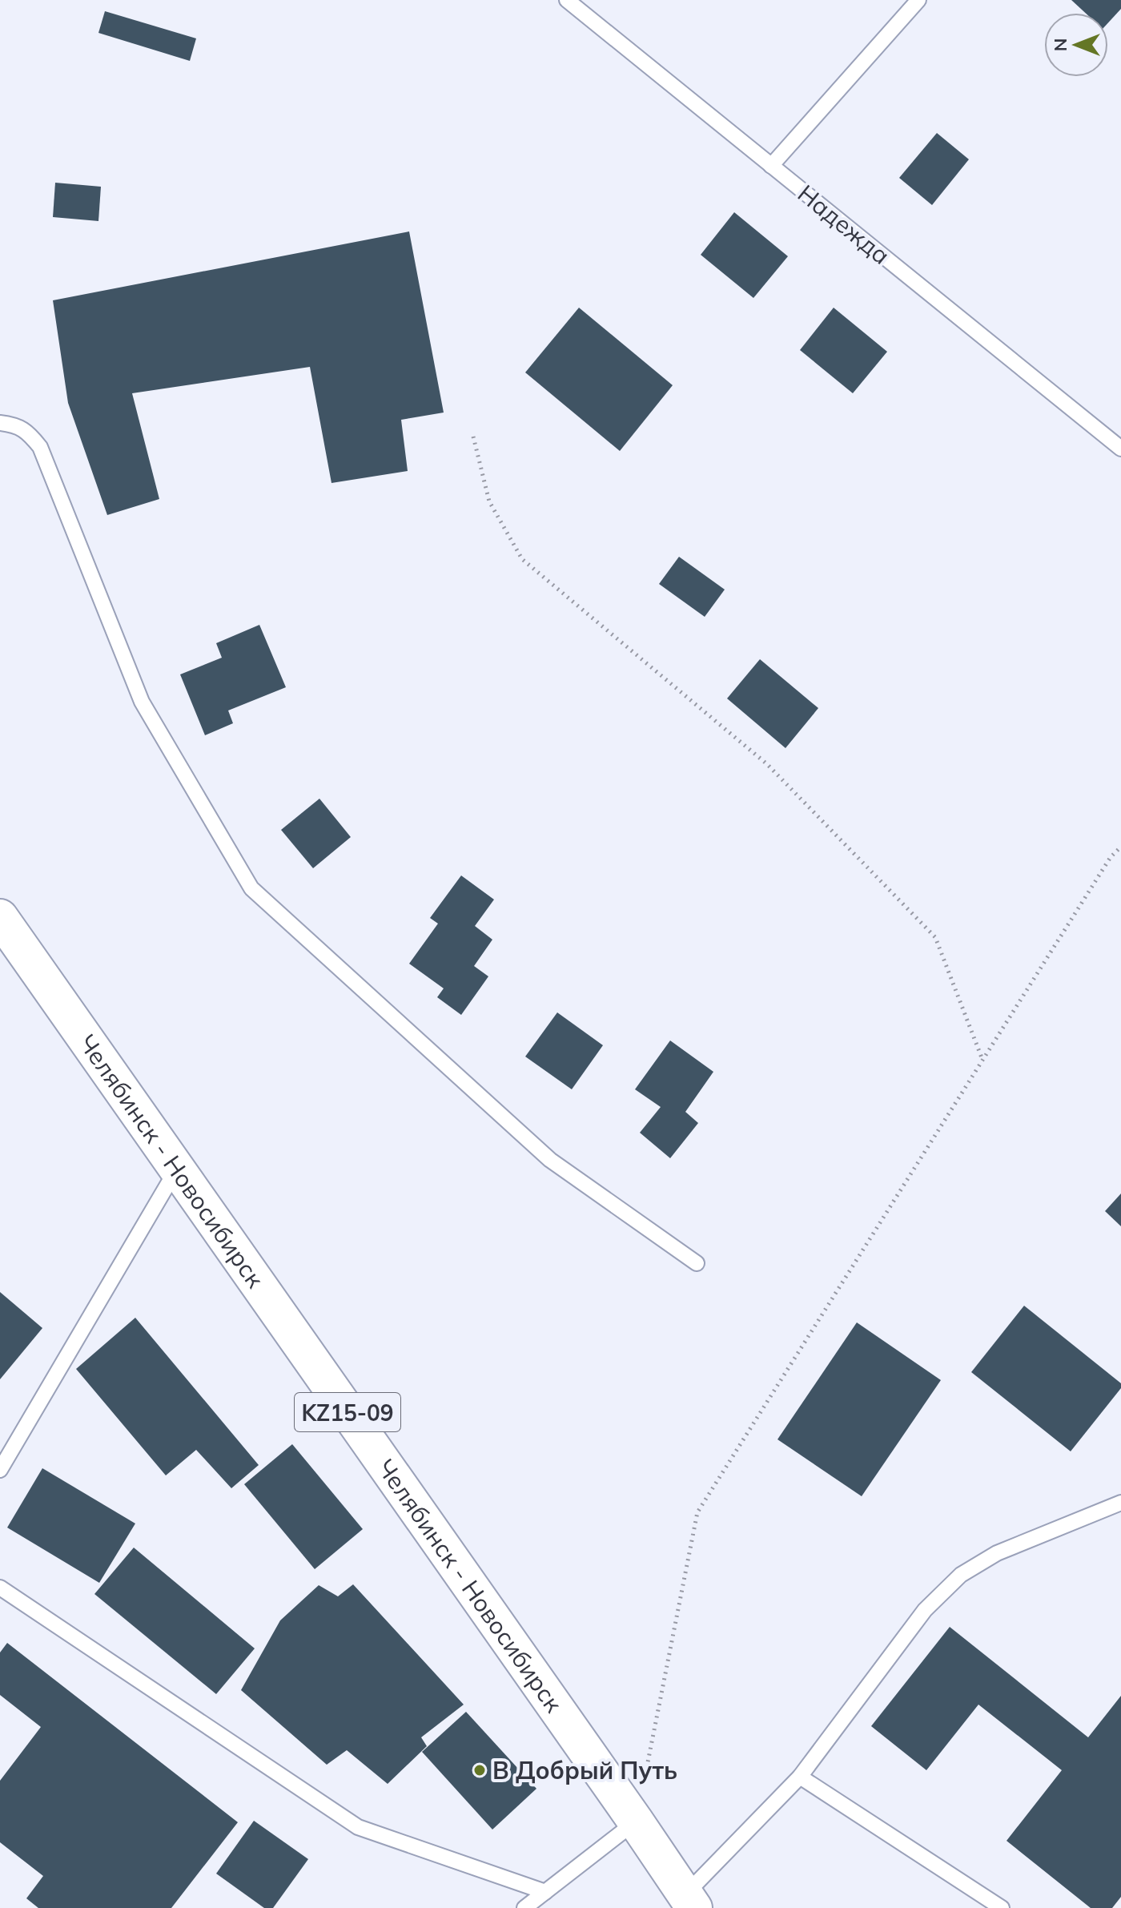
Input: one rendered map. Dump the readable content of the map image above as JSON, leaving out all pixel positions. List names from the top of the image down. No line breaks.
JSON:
{"streets":{"highway":["Челябинск - Новосибирск","KZ15-09"],"lane":["Надежда"]},"places":["В Добрый Путь"],"north":"left"}
